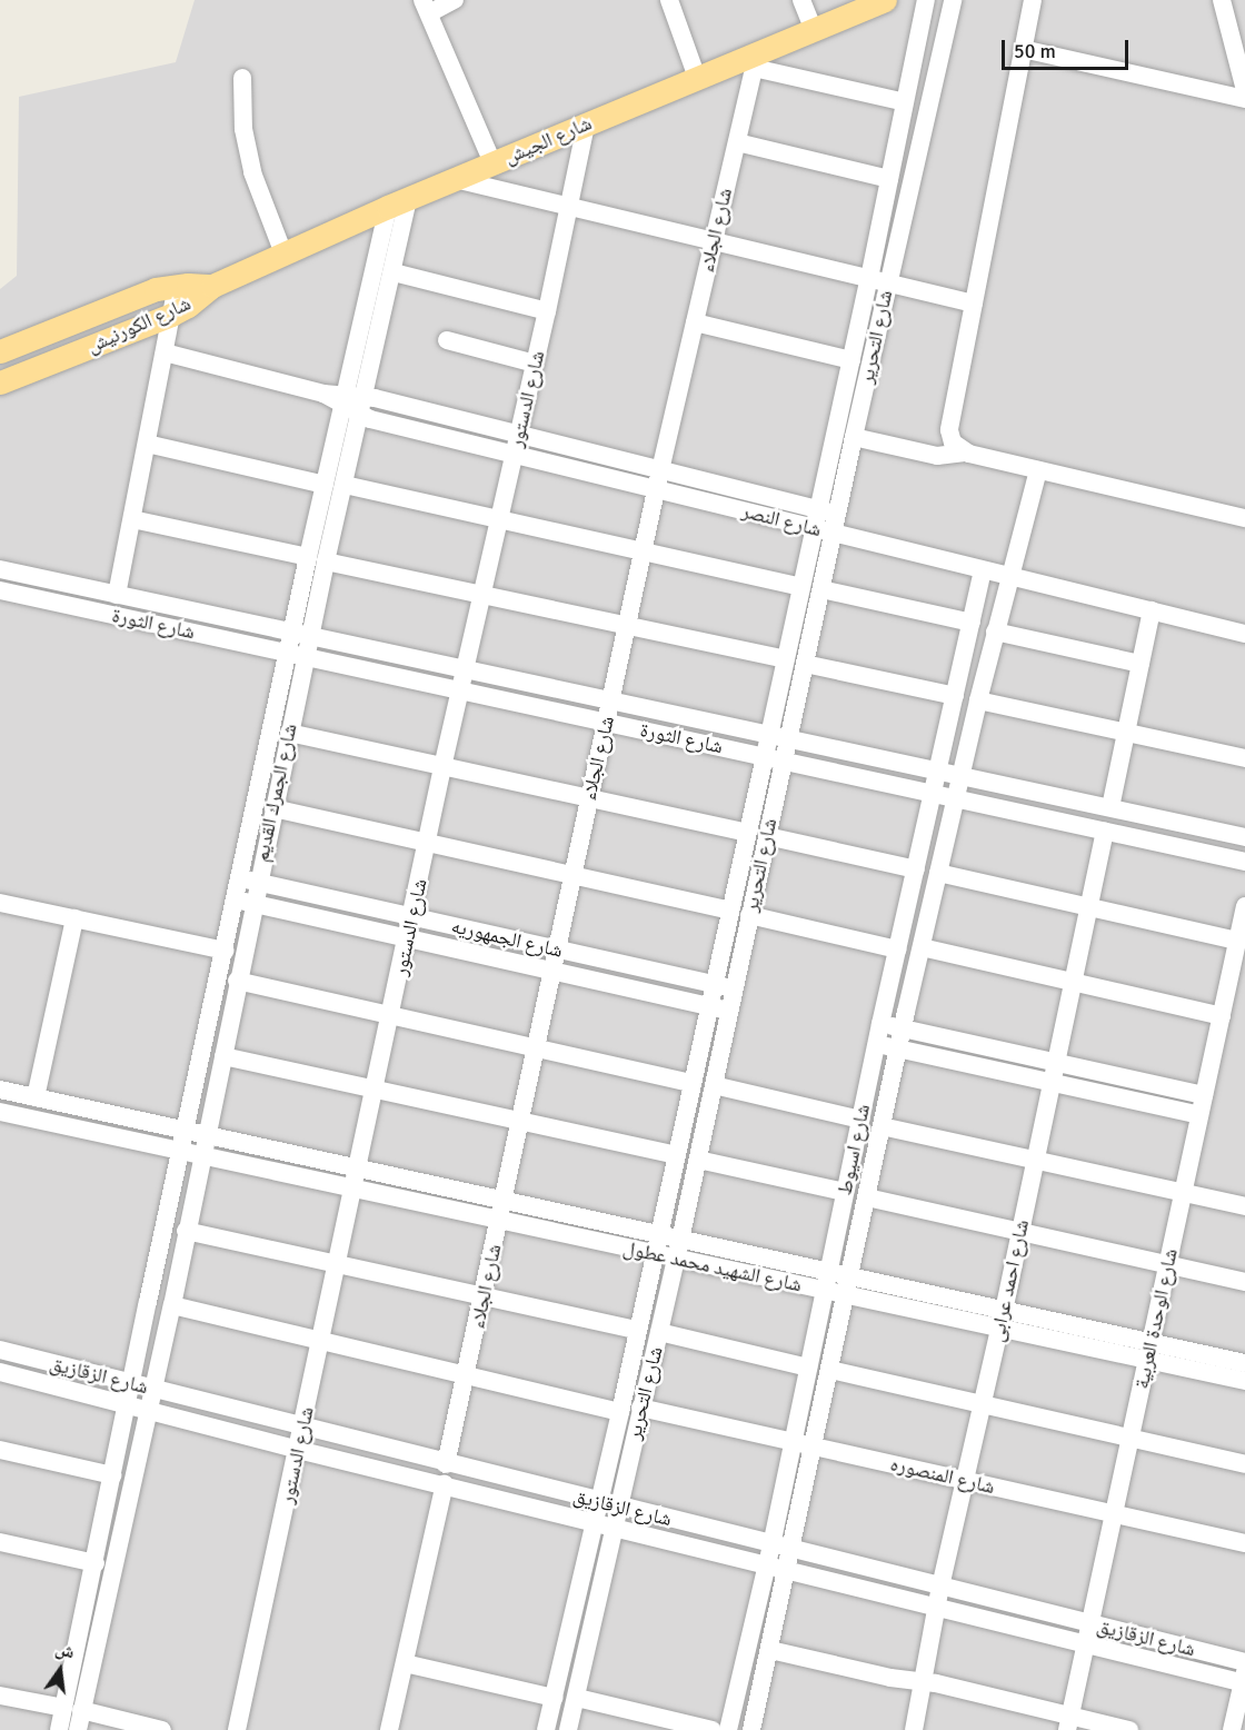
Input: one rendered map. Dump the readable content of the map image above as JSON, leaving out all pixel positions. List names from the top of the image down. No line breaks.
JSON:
{"streets":{"main road":["شارع الجيش","شارع الكورنيش"],"street":["شارع الجلاء","شارع التحرير","شارع الدستور","شارع النصر","شارع الثورة","شارع الجمرك القديم","شارع الجمهوريه","شارع اسيوط","شارع الشهيد محمد عطول","شارع احمد عرابى","شارع الوحدة العربية","شارع الزقازيق","شارع المنصوره"]},"crossings":[["شارع الجيش","شارع الجلاء"],["شارع الجيش","شارع الكورنيش"],["شارع الجيش","شارع الدستور"],["شارع الجيش","شارع الجمرك القديم"],["شارع الجلاء","شارع النصر"],["شارع الجلاء","شارع الثورة"],["شارع الجلاء","شارع الجمهوريه"],["شارع الجلاء","شارع الشهيد محمد عطول"],["شارع الجلاء","شارع الزقازيق"],["شارع التحرير","شارع النصر"],["شارع التحرير","شارع الثورة"],["شارع التحرير","شارع الجمهوريه"],["شارع التحرير","شارع الشهيد محمد عطول"],["شارع التحرير","شارع الزقازيق"],["شارع التحرير","شارع المنصوره"],["شارع الدستور","شارع النصر"],["شارع الدستور","شارع الثورة"],["شارع الدستور","شارع الجمهوريه"],["شارع الدستور","شارع الشهيد محمد عطول"],["شارع الدستور","شارع الزقازيق"],["شارع النصر","شارع الجمرك القديم"],["شارع النصر","شارع اسيوط"],["شارع الثورة","شارع الجمرك القديم"],["شارع الثورة","شارع اسيوط"],["شارع الثورة","شارع احمد عرابى"],["شارع الجمرك القديم","شارع الجمهوريه"],["شارع الجمرك القديم","شارع الشهيد محمد عطول"],["شارع الجمرك القديم","شارع الزقازيق"],["شارع اسيوط","شارع الشهيد محمد عطول"],["شارع اسيوط","شارع الزقازيق"],["شارع اسيوط","شارع المنصوره"],["شارع الشهيد محمد عطول","شارع احمد عرابى"],["شارع الشهيد محمد عطول","شارع الوحدة العربية"],["شارع احمد عرابى","شارع الزقازيق"],["شارع احمد عرابى","شارع المنصوره"],["شارع الوحدة العربية","شارع الزقازيق"],["شارع الوحدة العربية","شارع المنصوره"]],"scale_bar":"50 m","north":"top"}
